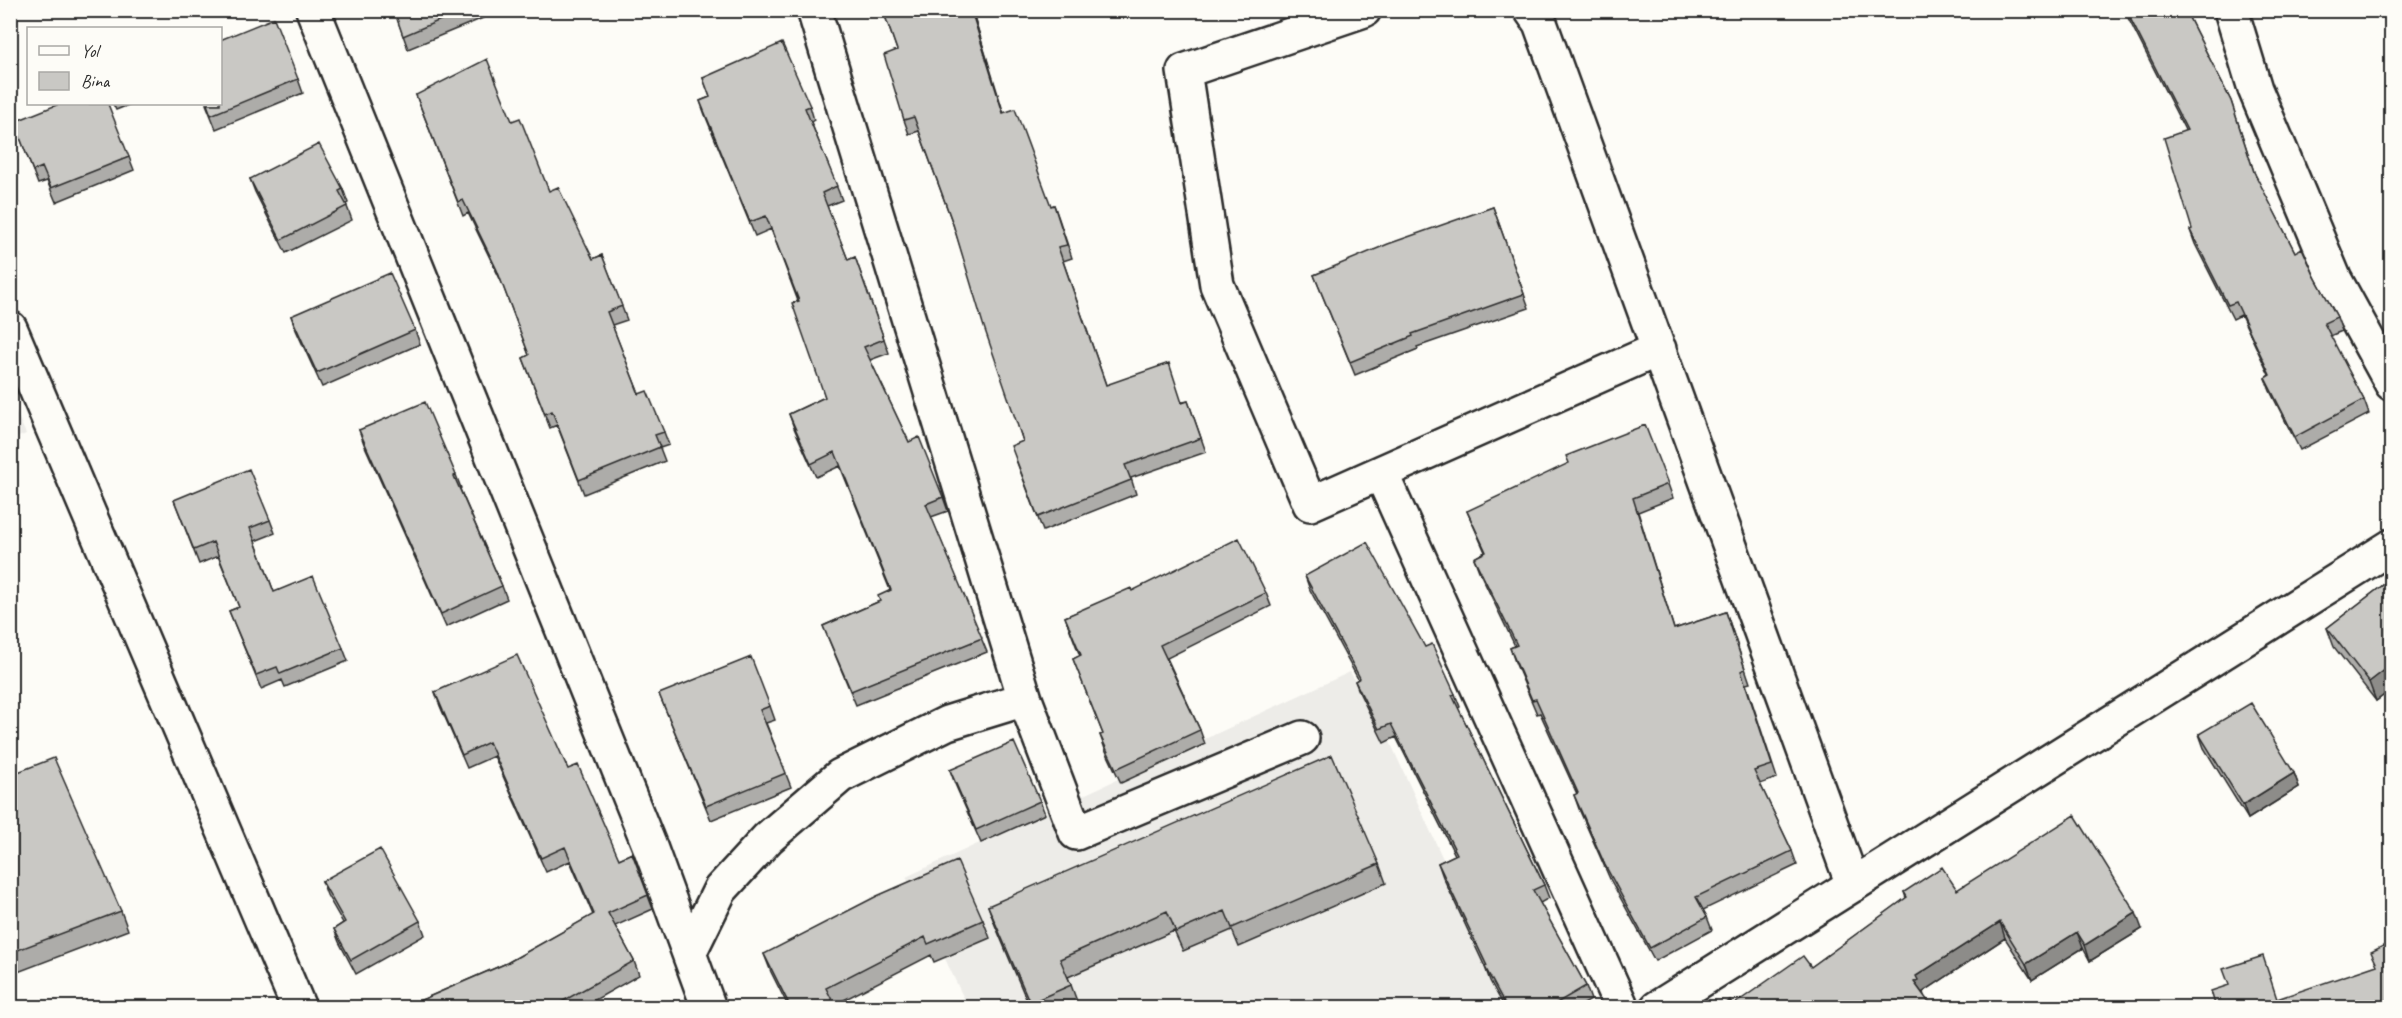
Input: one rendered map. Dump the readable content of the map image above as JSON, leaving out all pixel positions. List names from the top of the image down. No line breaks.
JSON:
{"legend":["Yol","Bina"]}
